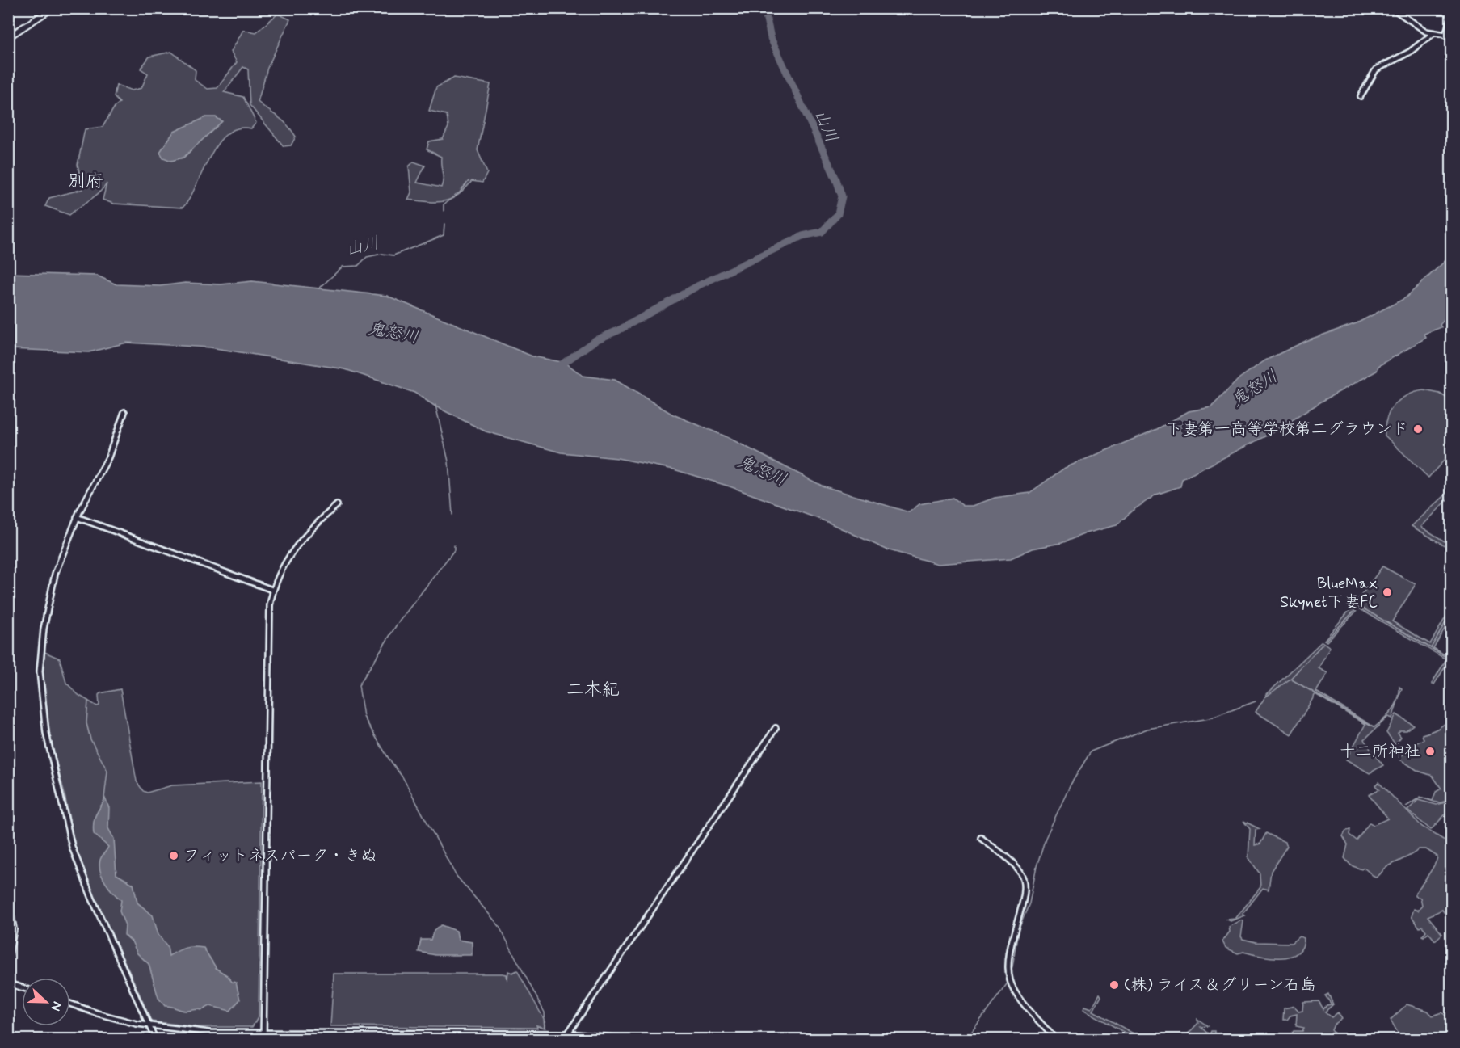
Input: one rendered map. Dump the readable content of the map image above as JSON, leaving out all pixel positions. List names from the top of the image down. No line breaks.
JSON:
{"districts":["別府","二本紀"],"water":["山川","鬼怒川"],"places":["下妻第一高等学校第二グラウンド","BlueMax Skynet下妻FC","十二所神社","フィットネスパーク・きぬ","(株) ライス＆グリーン石島"],"north":"right"}
